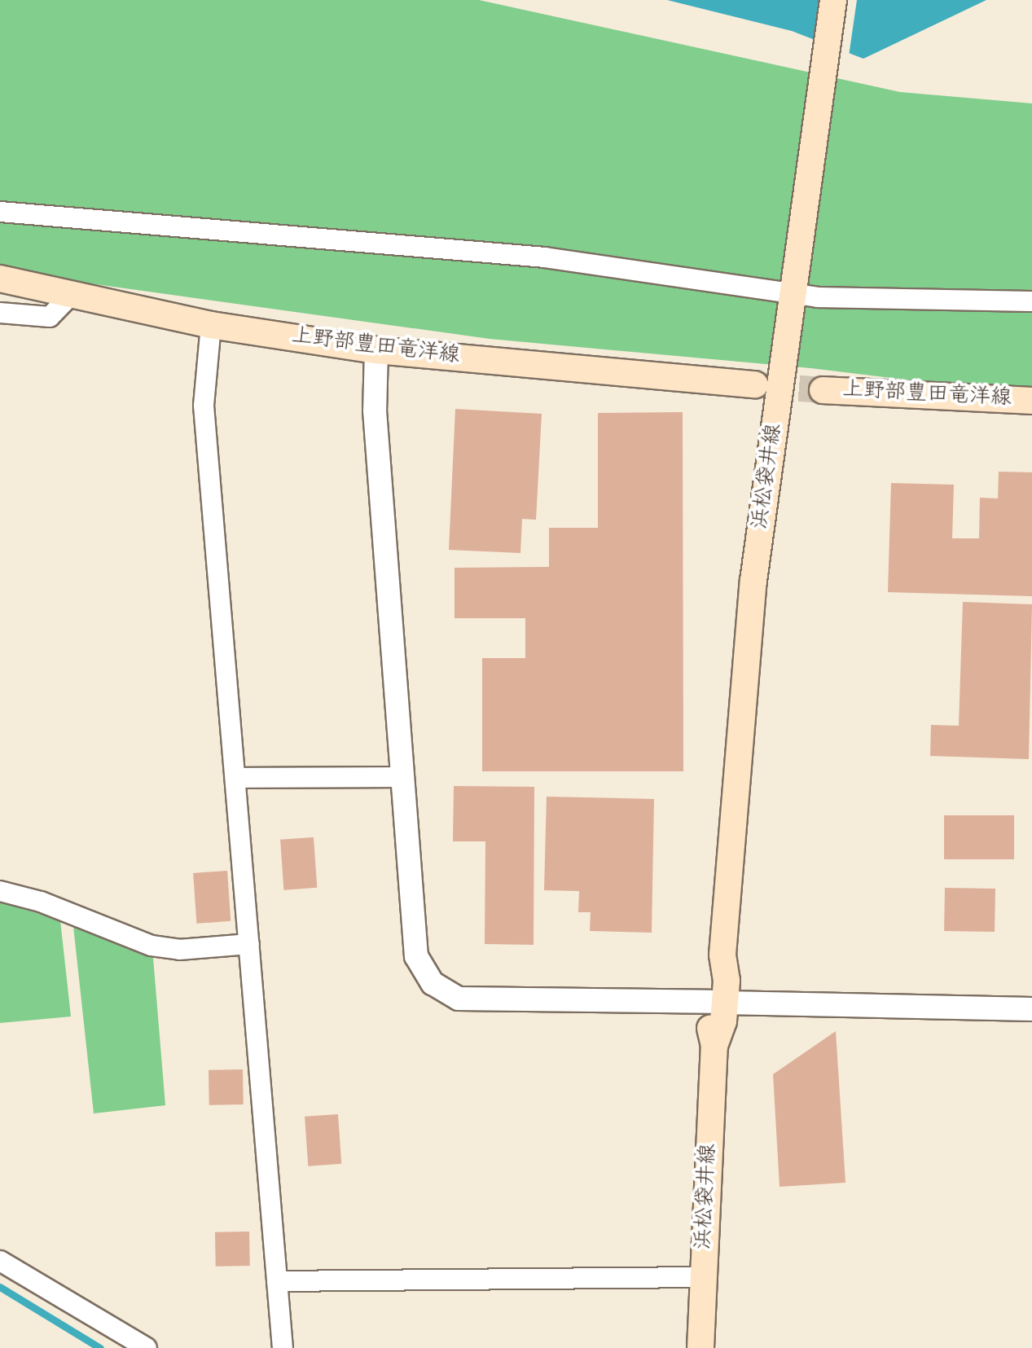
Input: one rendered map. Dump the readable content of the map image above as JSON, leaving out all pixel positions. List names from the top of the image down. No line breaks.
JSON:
{"streets":{"main road":["上野部豊田竜洋線","浜松袋井線"]}}
